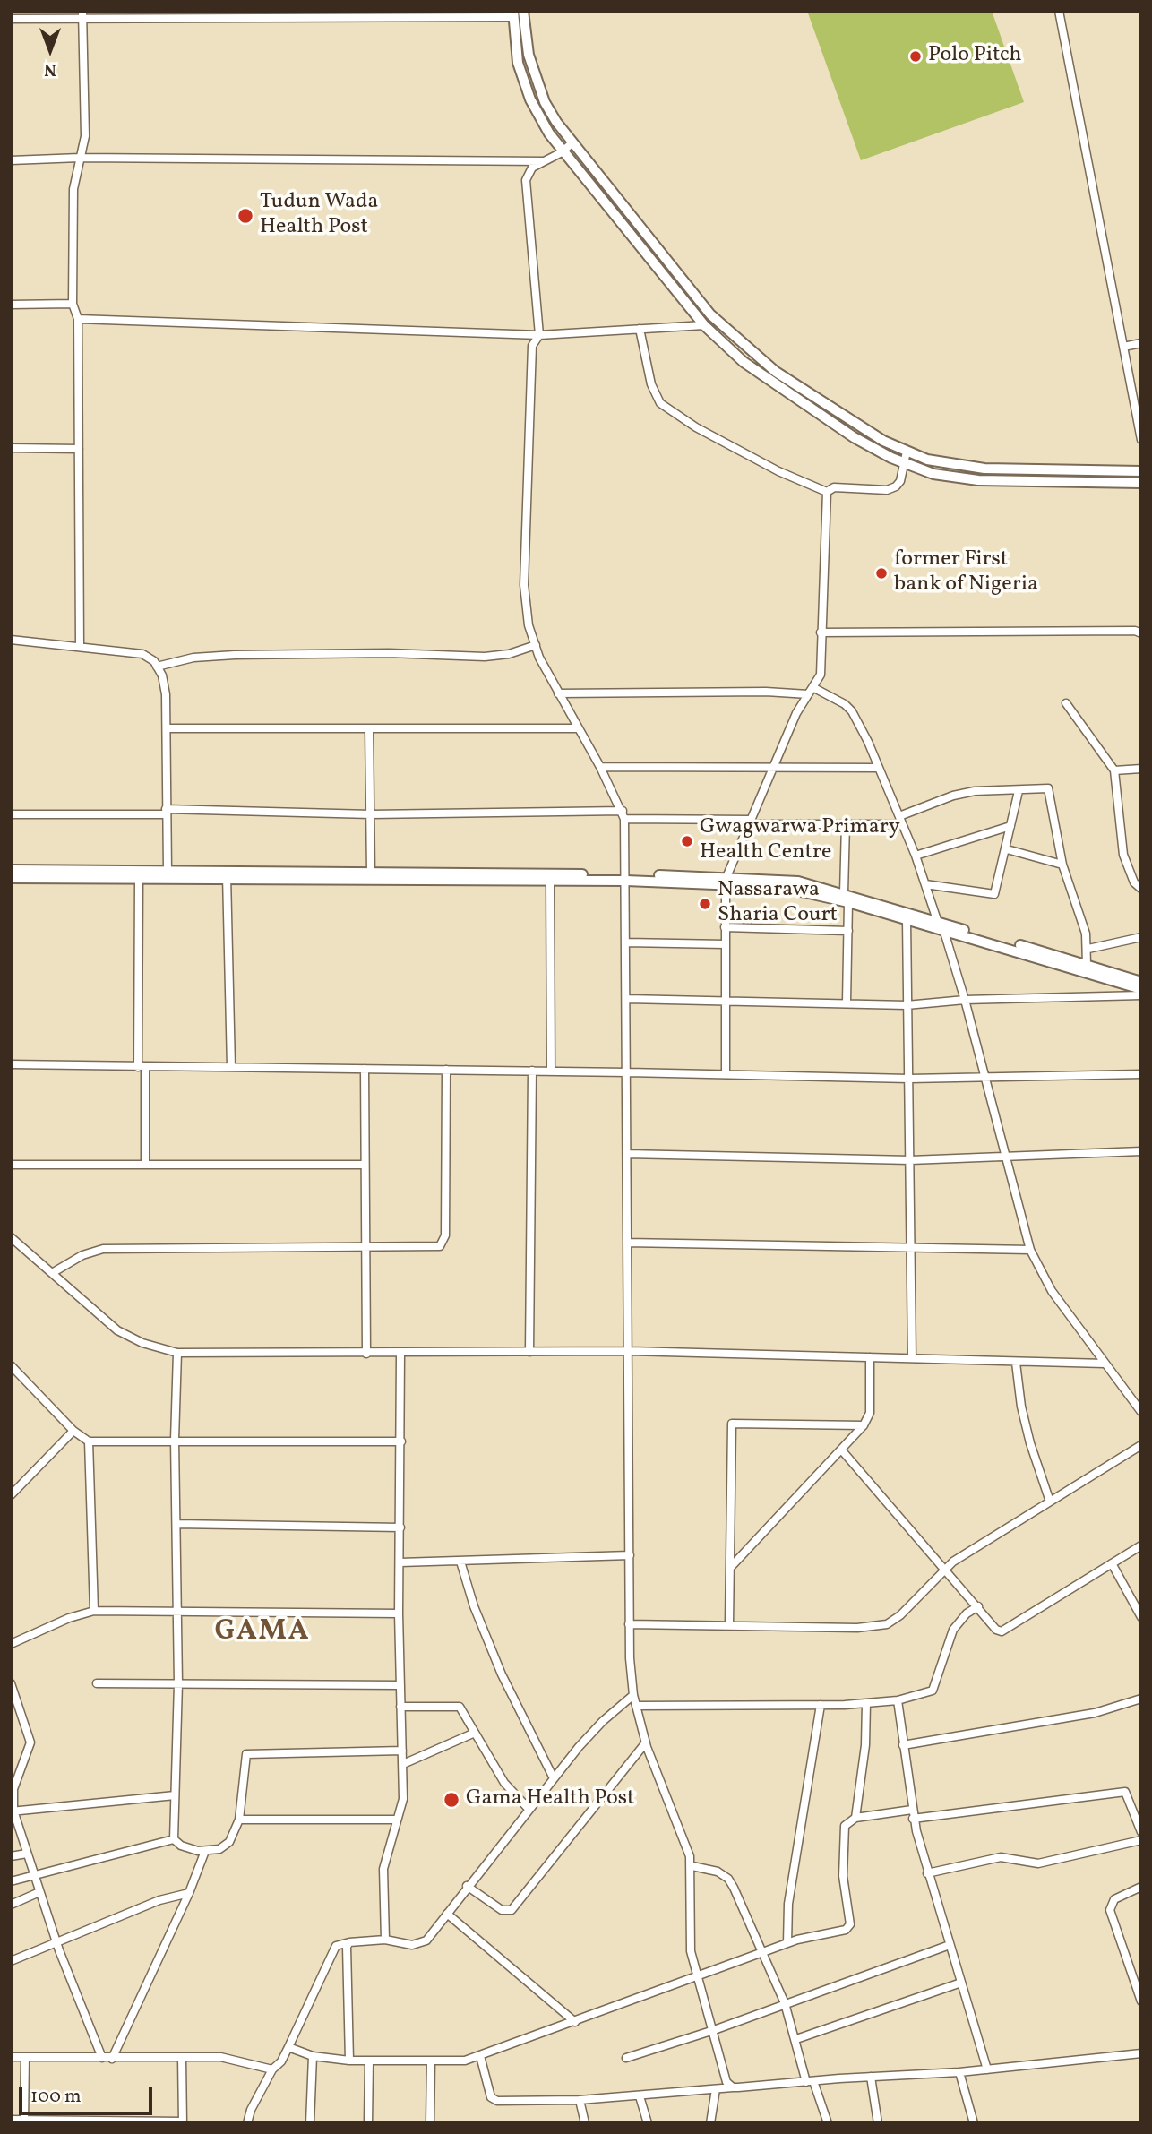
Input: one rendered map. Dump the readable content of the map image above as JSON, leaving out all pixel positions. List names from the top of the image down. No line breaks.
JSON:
{"districts":["GAMA"],"places":["Polo Pitch","Tudun Wada Health Post","former First bank of Nigeria","Gwagwarwa Primary Health Centre","Nassarawa Sharia Court","Gama Health Post"],"scale_bar":"100 m","north":"bottom"}
